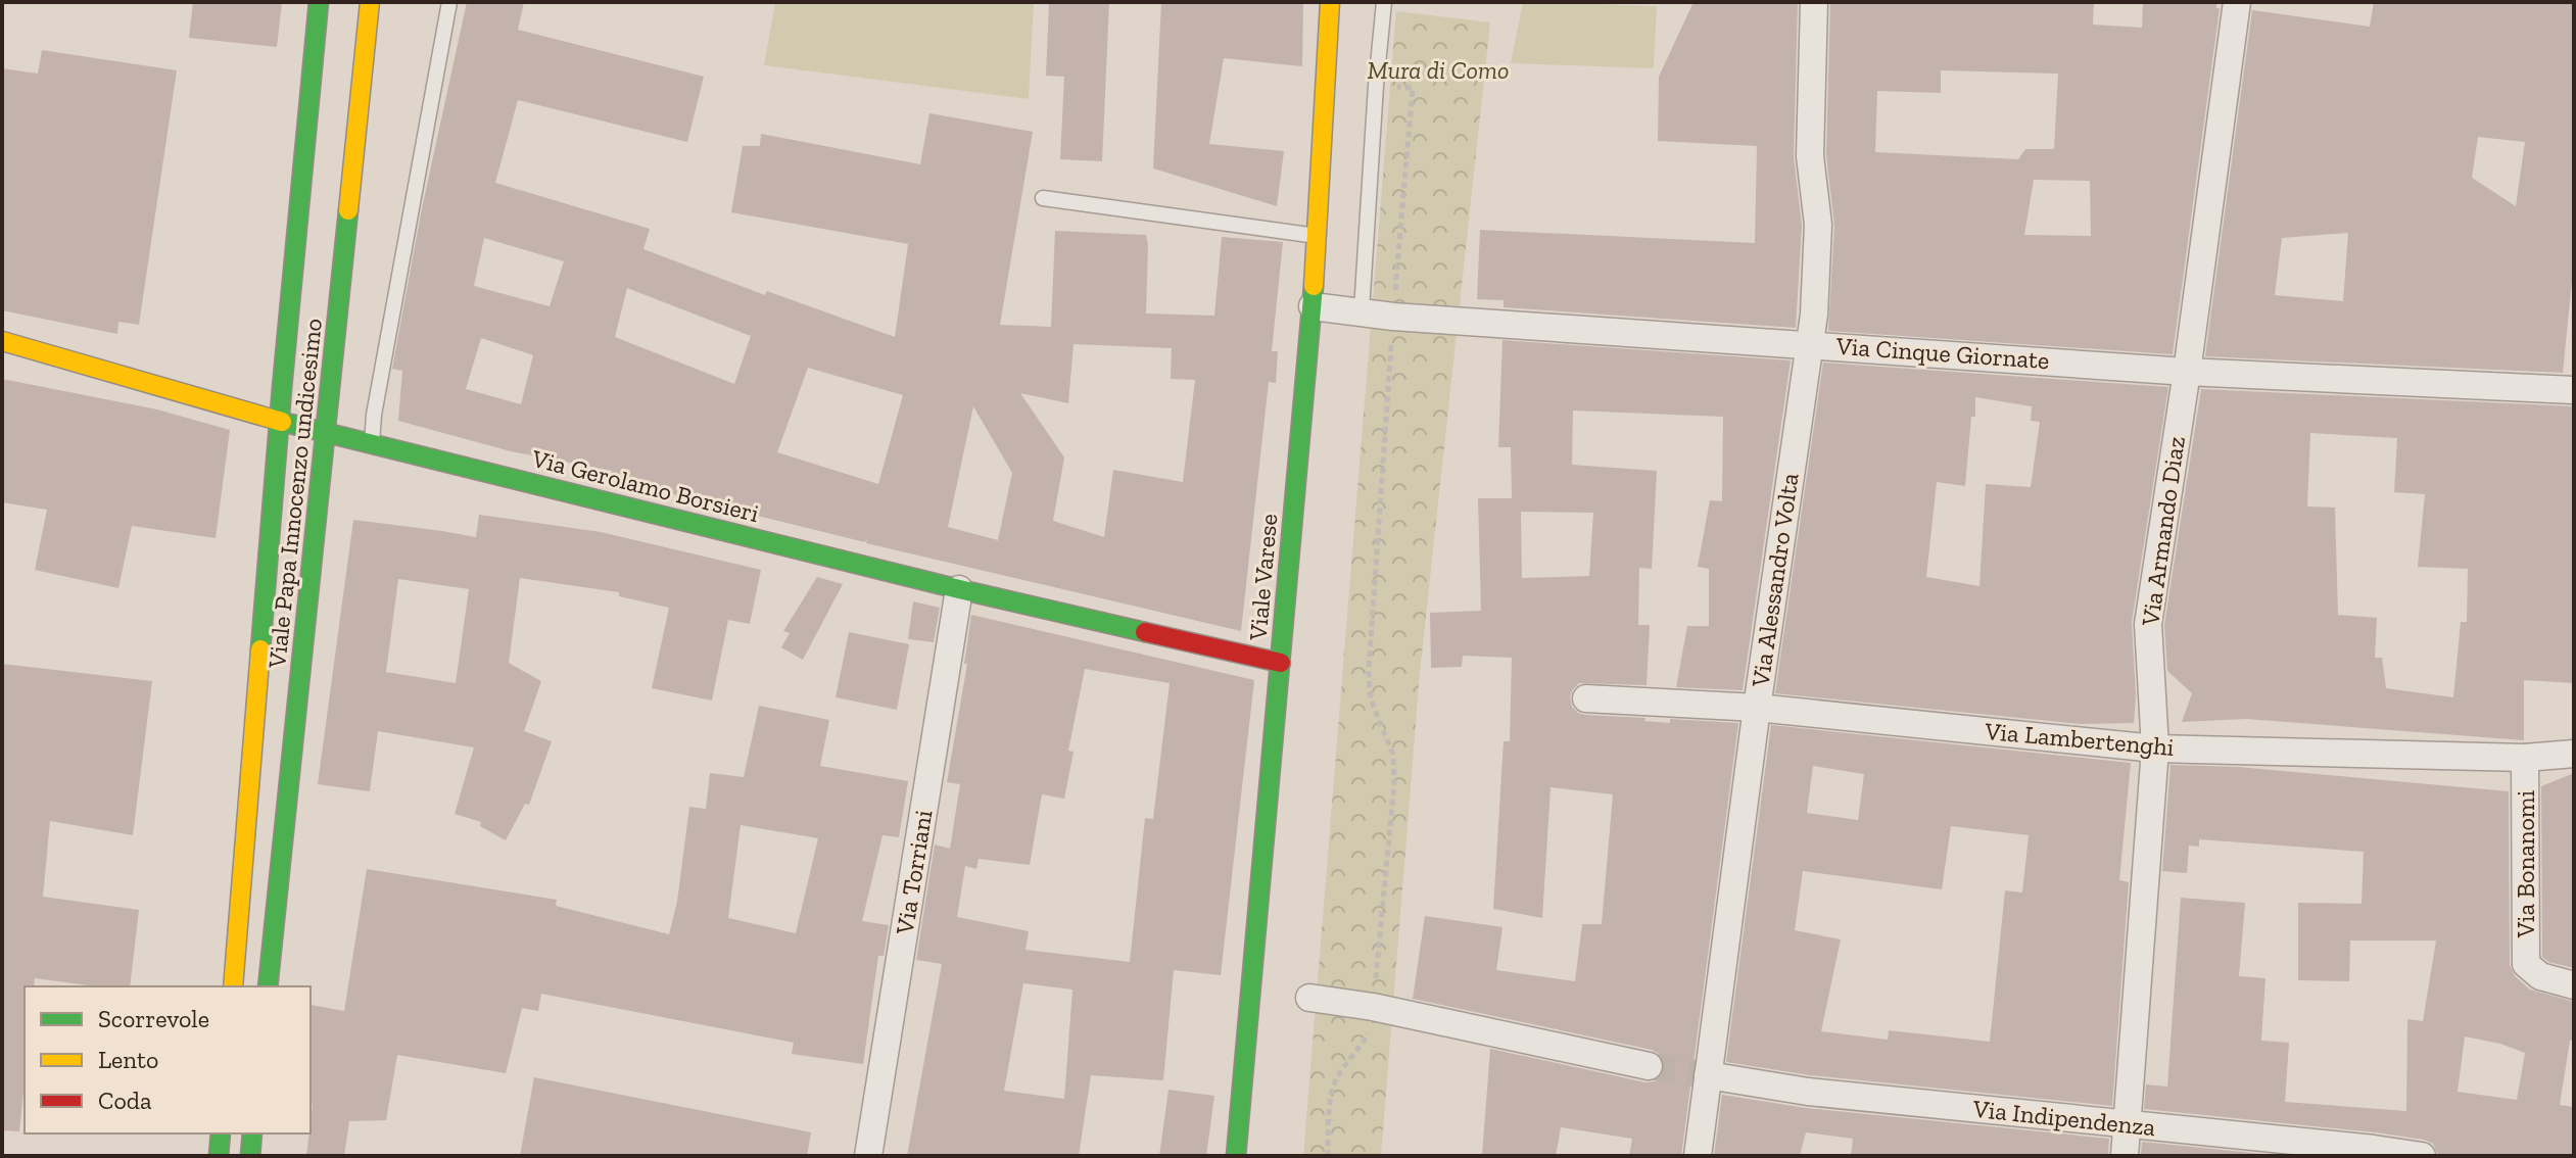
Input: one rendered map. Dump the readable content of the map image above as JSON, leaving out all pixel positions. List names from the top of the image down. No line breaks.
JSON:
{"streets":{"street":["Via Cinque Giornate","Via Gerolamo Borsieri","Viale Papa Innocenzo undicesimo","Via Armando Diaz","Viale Varese","Via Alessandro Volta","Via Lambertenghi","Via Bonanomi","Via Torriani","Via Indipendenza"]},"crossings":[["Via Cinque Giornate","Via Armando Diaz"],["Via Cinque Giornate","Viale Varese"],["Via Cinque Giornate","Via Alessandro Volta"],["Via Gerolamo Borsieri","Viale Papa Innocenzo undicesimo"],["Via Gerolamo Borsieri","Viale Varese"],["Via Gerolamo Borsieri","Via Torriani"],["Via Armando Diaz","Via Lambertenghi"],["Via Armando Diaz","Via Indipendenza"],["Via Alessandro Volta","Via Lambertenghi"],["Via Alessandro Volta","Via Indipendenza"],["Via Lambertenghi","Via Bonanomi"]],"parks":["Mura di Como"],"legend":["Scorrevole","Lento","Coda"]}
